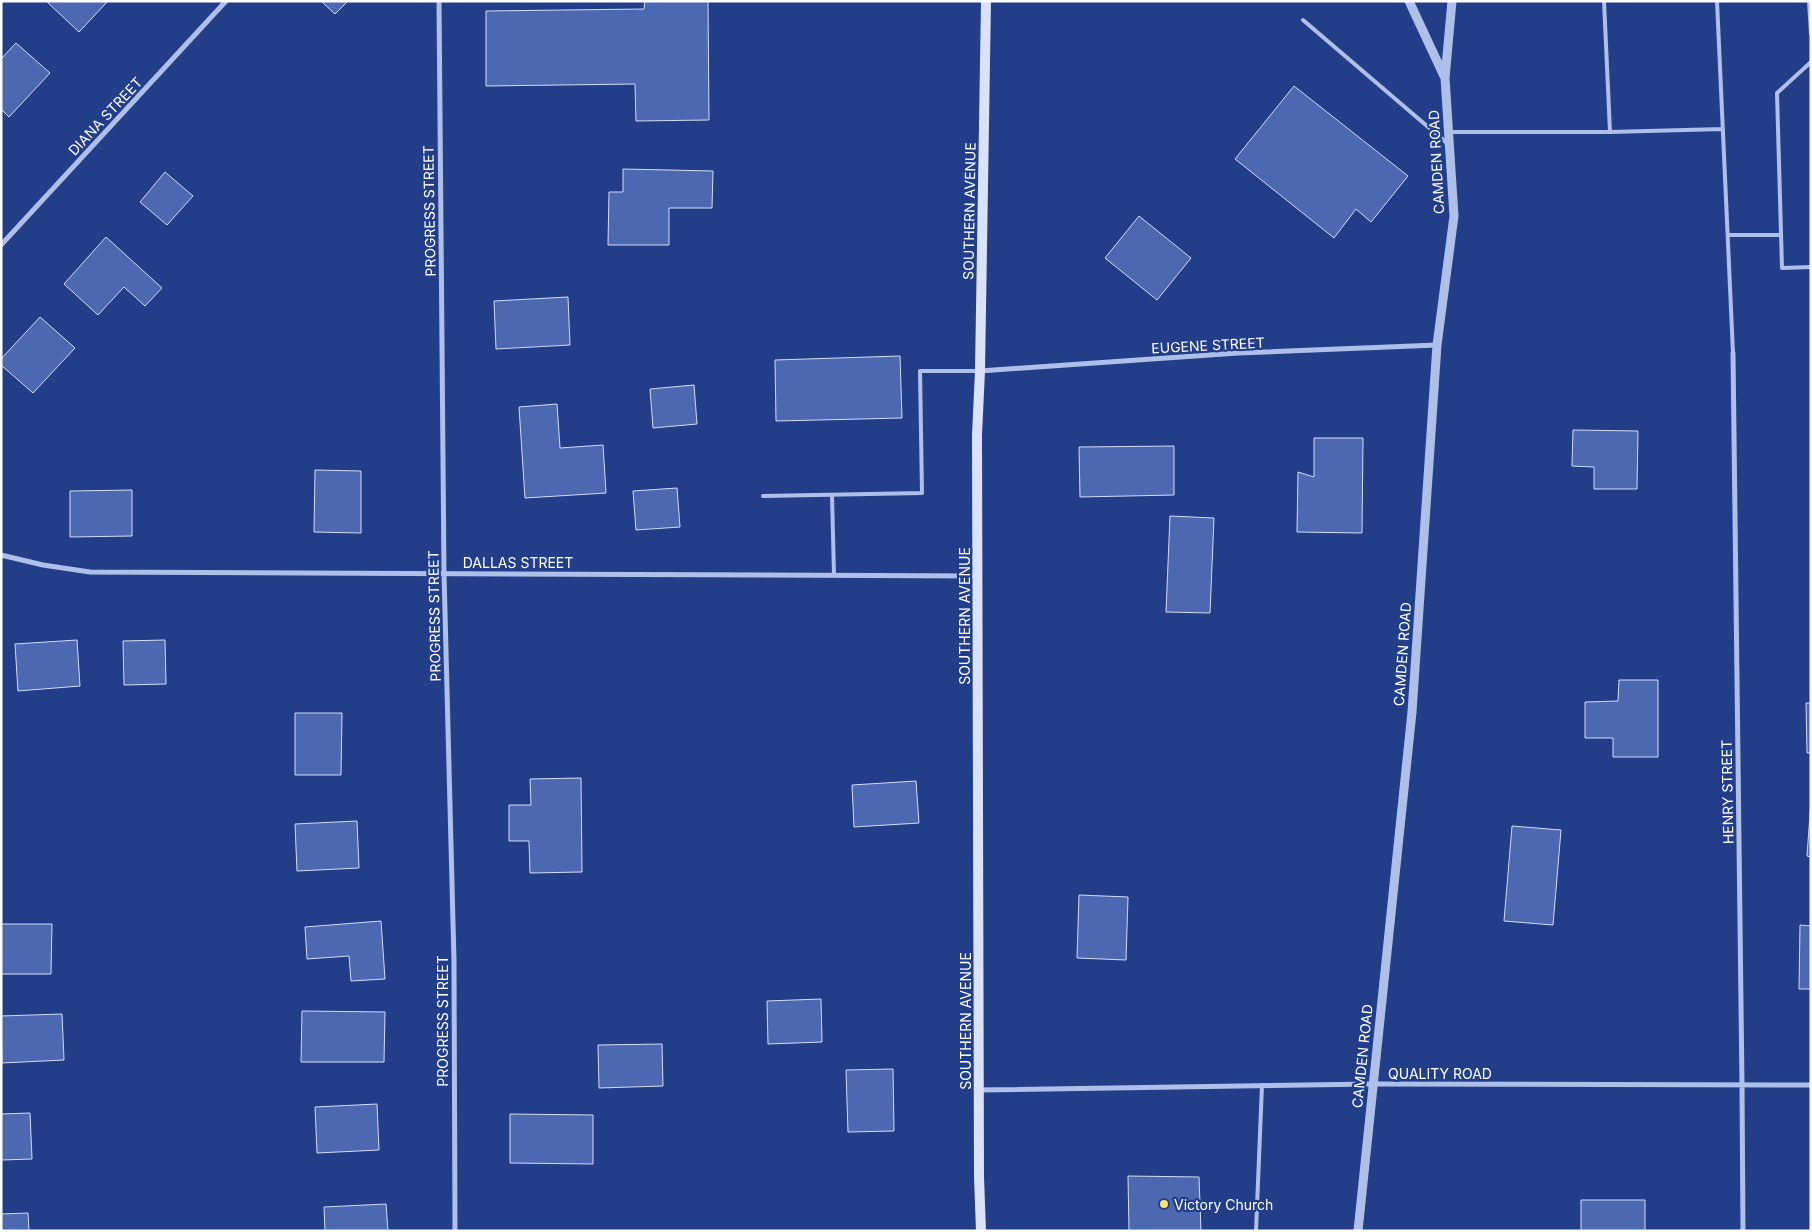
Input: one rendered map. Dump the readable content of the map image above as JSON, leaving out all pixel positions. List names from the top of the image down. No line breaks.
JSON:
{"streets":{"main road":["SOUTHERN AVENUE"],"street":["DIANA STREET","CAMDEN ROAD","PROGRESS STREET","EUGENE STREET","DALLAS STREET","HENRY STREET","QUALITY ROAD"]},"crossings":[["CAMDEN ROAD","EUGENE STREET"],["CAMDEN ROAD","QUALITY ROAD"],["PROGRESS STREET","DALLAS STREET"],["SOUTHERN AVENUE","EUGENE STREET"],["SOUTHERN AVENUE","DALLAS STREET"],["SOUTHERN AVENUE","QUALITY ROAD"],["HENRY STREET","QUALITY ROAD"]],"places":["Victory Church"]}
